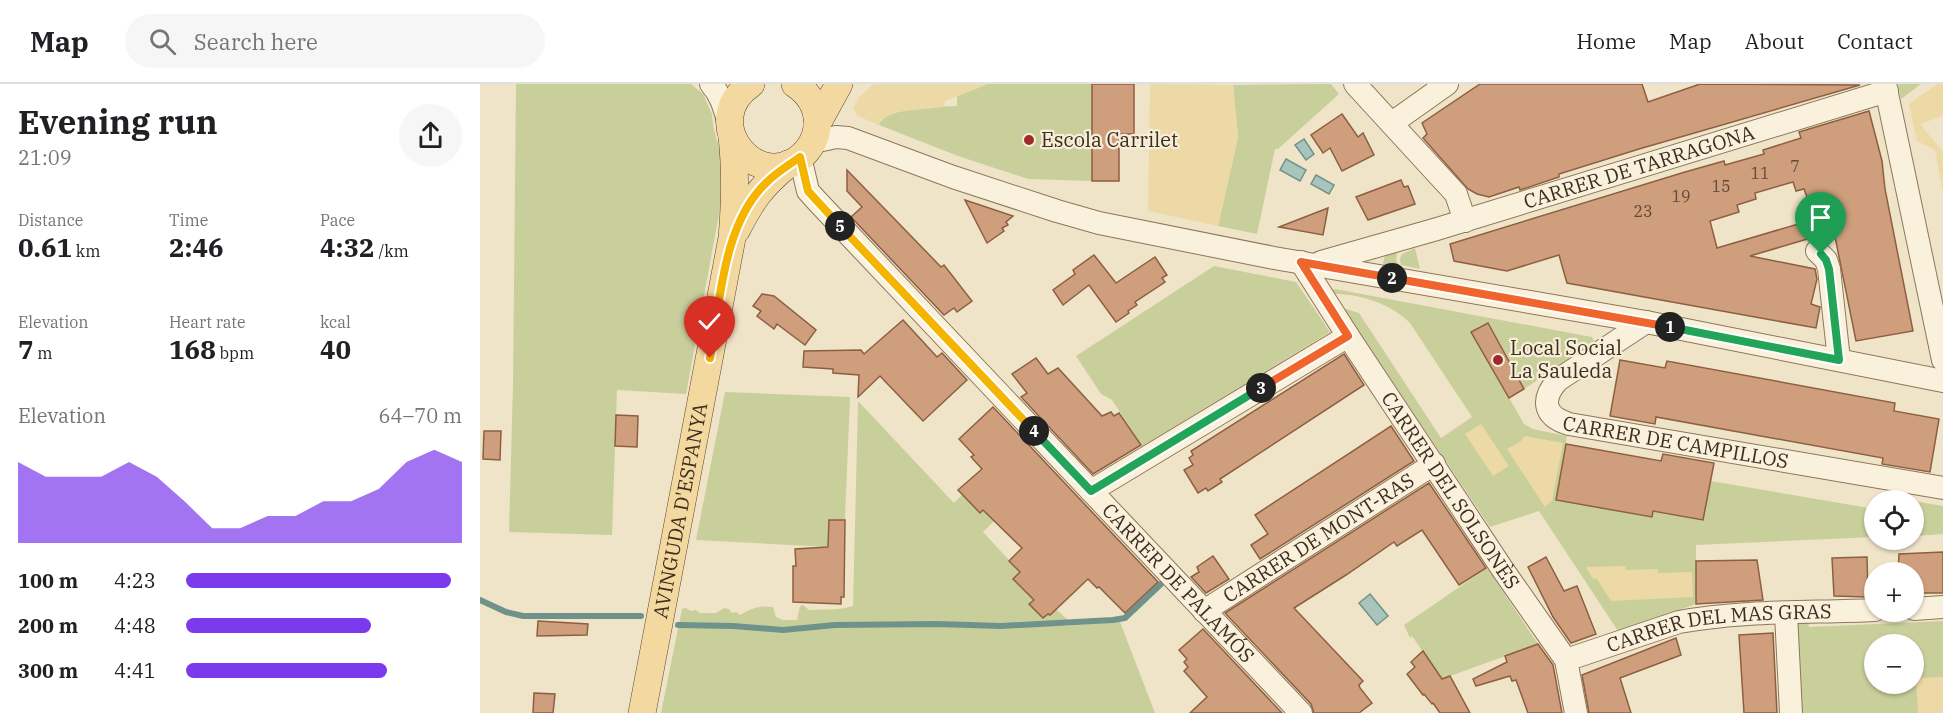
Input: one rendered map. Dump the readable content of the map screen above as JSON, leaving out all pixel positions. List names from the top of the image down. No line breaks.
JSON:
{"streets":{"main road":["AVINGUDA D'ESPANYA"],"street":["CARRER DE TARRAGONA","CARRER DE CAMPILLOS","CARRER DEL SOLSONÈS","CARRER DE MONT-RAS","CARRER DE PALAMÓS","CARRER DEL MAS GRAS"]},"crossings":[["CARRER DE TARRAGONA","CARRER DEL SOLSONÈS"],["CARRER DEL SOLSONÈS","CARRER DE MONT-RAS"],["CARRER DEL SOLSONÈS","CARRER DEL MAS GRAS"],["AVINGUDA D'ESPANYA","CARRER DE PALAMÓS"],["CARRER DE MONT-RAS","CARRER DE PALAMÓS"]],"places":["Escola Carrilet","Local Social La Sauleda"],"house_numbers":["7","11","15","19","23"],"page":{"header":"Map","search":"Search here","nav":["Home","Map","About","Contact"],"heading":["Evening run","21:09"],"stats":[["Distance","0.61 km"],["Time","2:46"],["Pace","4:32 /km"],["Elevation","7 m"],["Heart rate","168 bpm"],["kcal","40"]],"pins":["5","2","1","3","4"],"chart":["Elevation","64–70 m"],"map_buttons":["+","−"],"list":[{"name":"100 m","note":"4:23"},{"name":"200 m","note":"4:48"},{"name":"300 m","note":"4:41"}]}}
